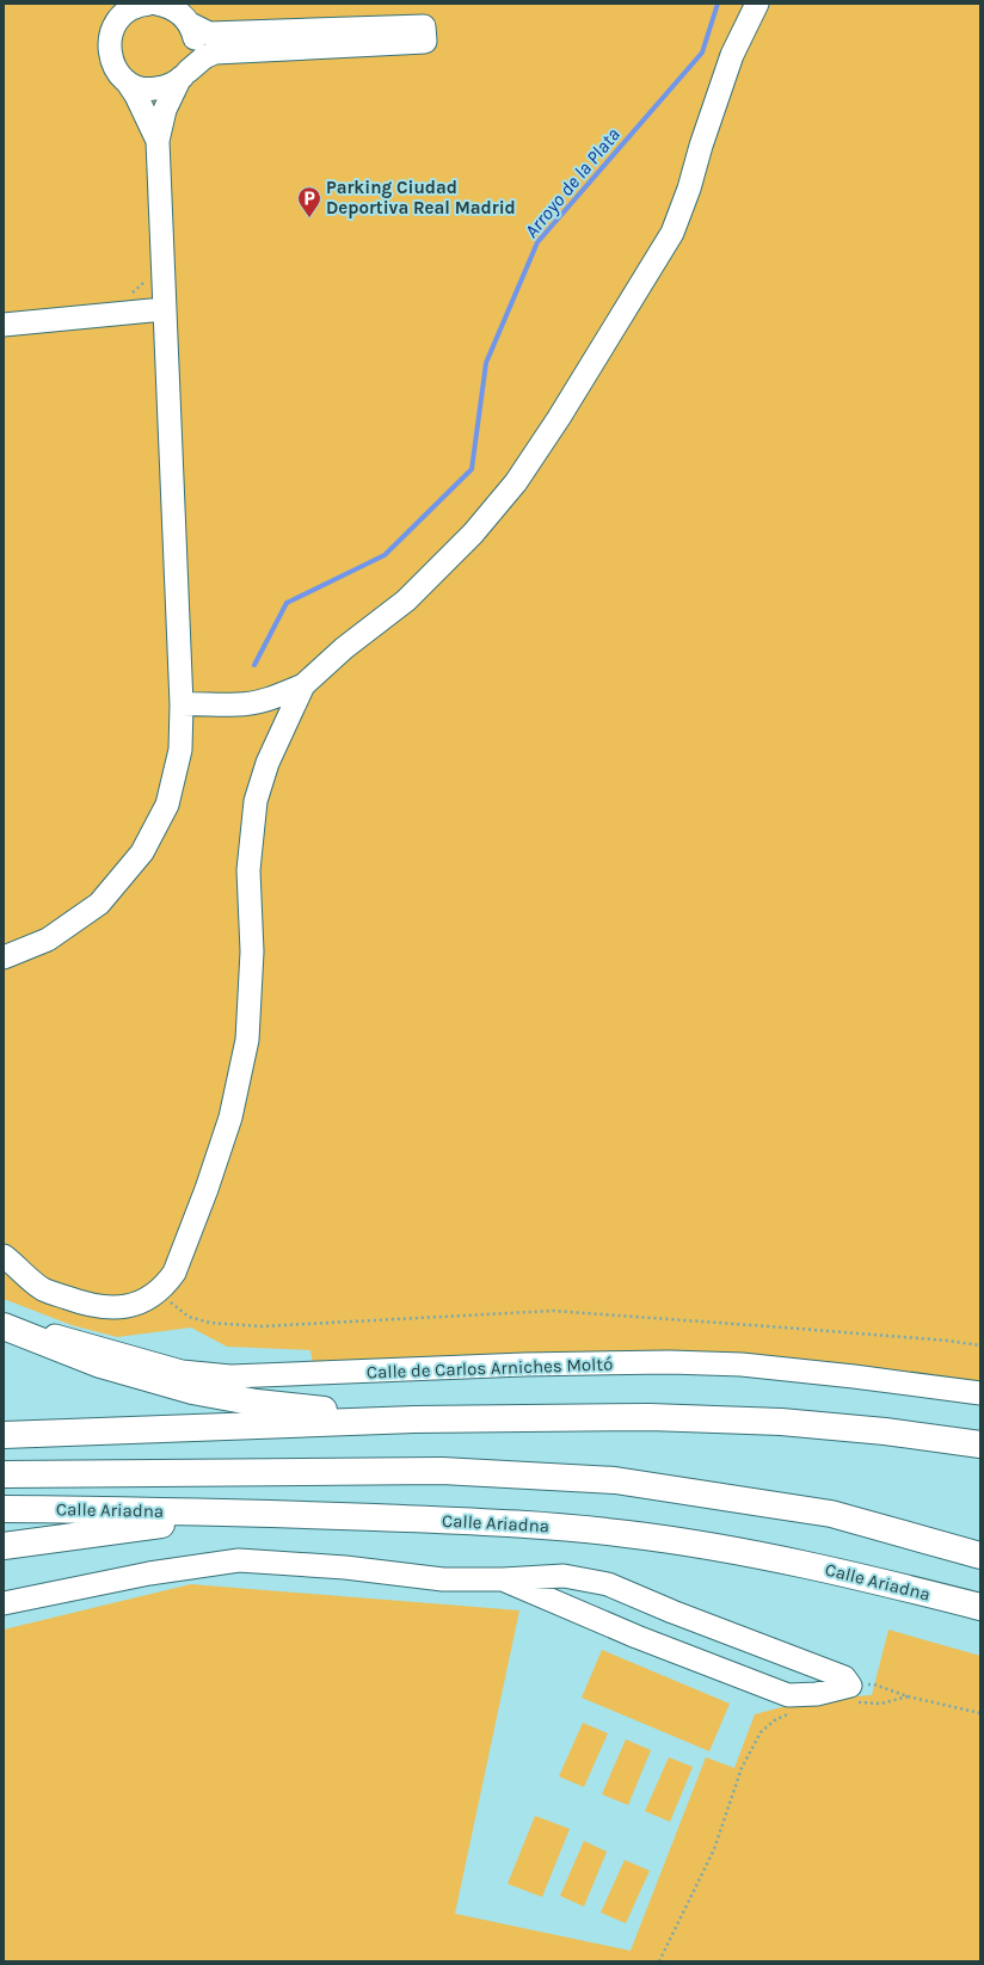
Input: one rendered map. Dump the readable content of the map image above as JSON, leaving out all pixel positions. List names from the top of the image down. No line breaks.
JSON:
{"streets":{"highway":["Calle Ariadna"],"street":["Calle de Carlos Arniches Moltó"]},"water":["Arroyo de la Plata"],"places":{"parking":["Parking Ciudad Deportiva Real Madrid"]}}
